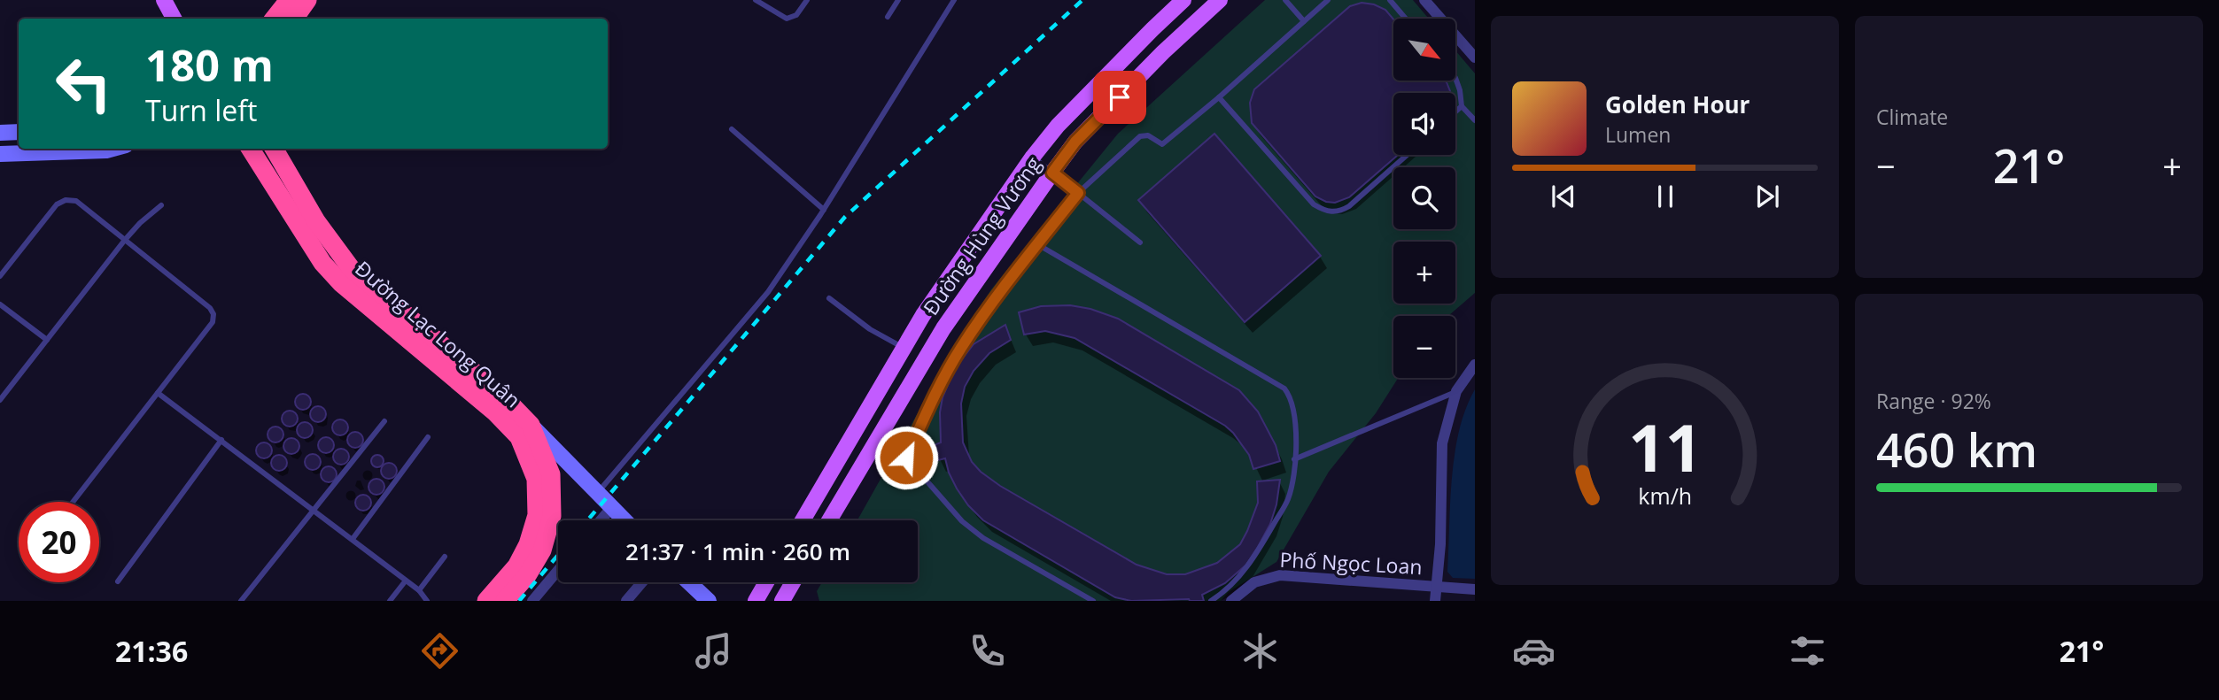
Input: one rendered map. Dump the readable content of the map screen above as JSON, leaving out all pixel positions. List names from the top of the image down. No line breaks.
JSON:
{"streets":{"highway":["Đường Lạc Long Quân"],"main road":["Đường Hùng Vương"],"street":["Phố Ngọc Loan"]},"north":"bottom right","page":{"tile":["Climate",["Range · 92%","460 km"]],"map_buttons":["+","−"],"turn":["180 m","Turn left"],"song":["Golden Hour","Lumen"],"heat":["−","21°","+"],"limit":"20","trip":"21:37 · 1 min · 260 m","tabs":["21:36","21°"],"gauge":["11","km/h"]}}
